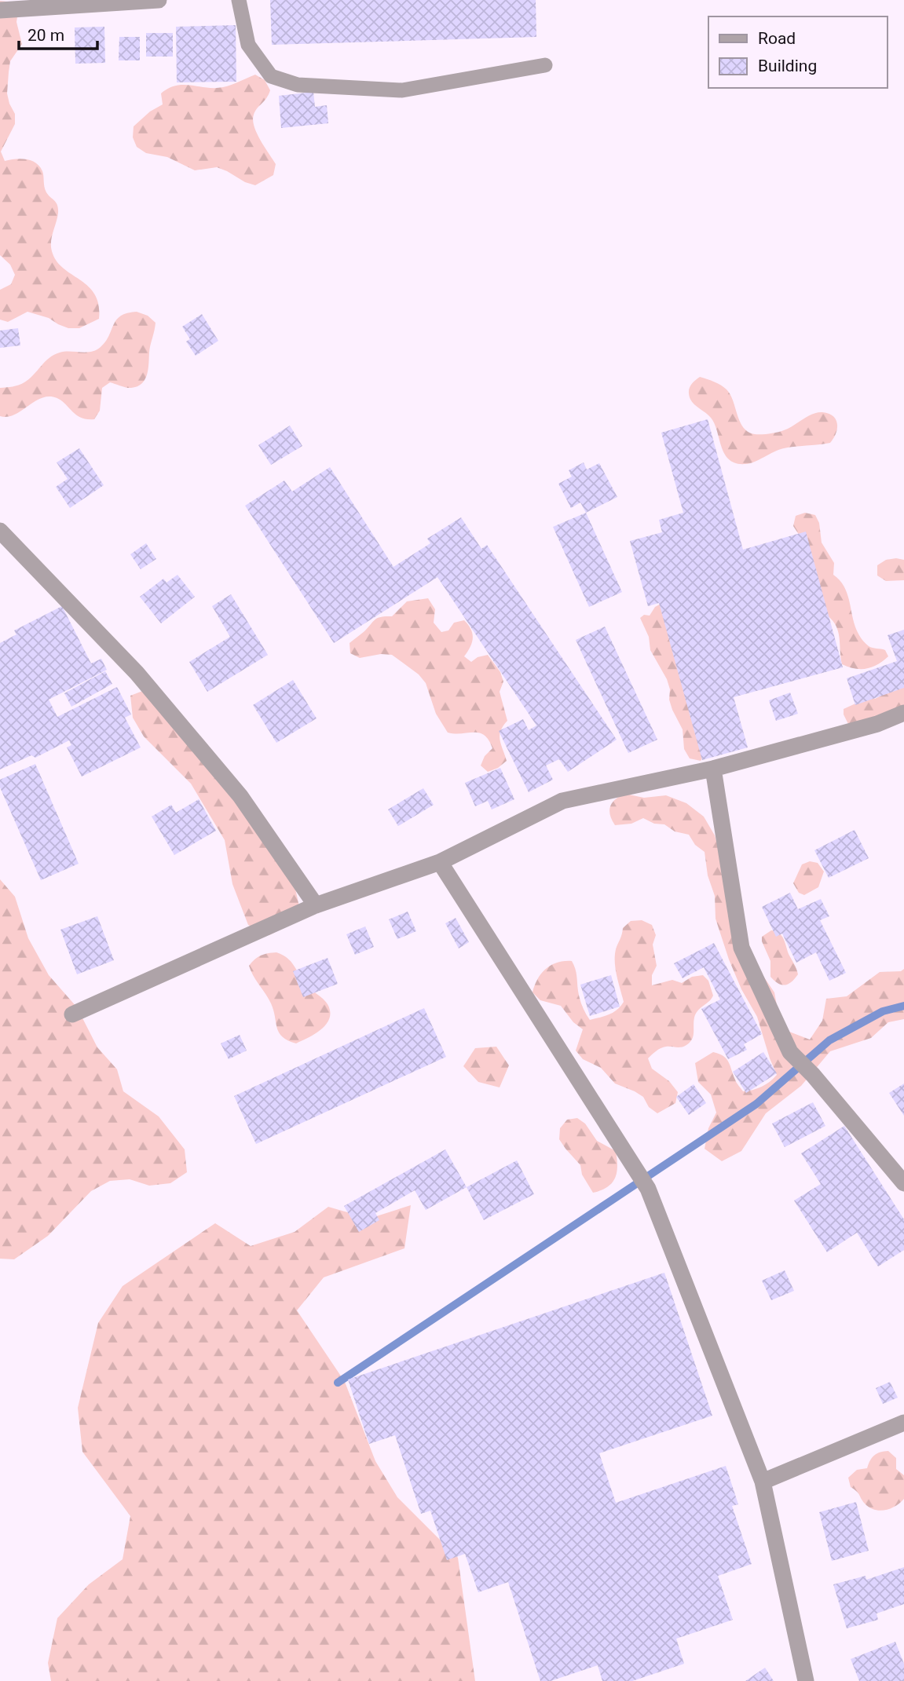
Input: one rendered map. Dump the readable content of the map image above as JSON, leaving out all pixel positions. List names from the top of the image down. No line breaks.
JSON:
{"legend":["Road","Building"],"scale_bar":"20 m"}
